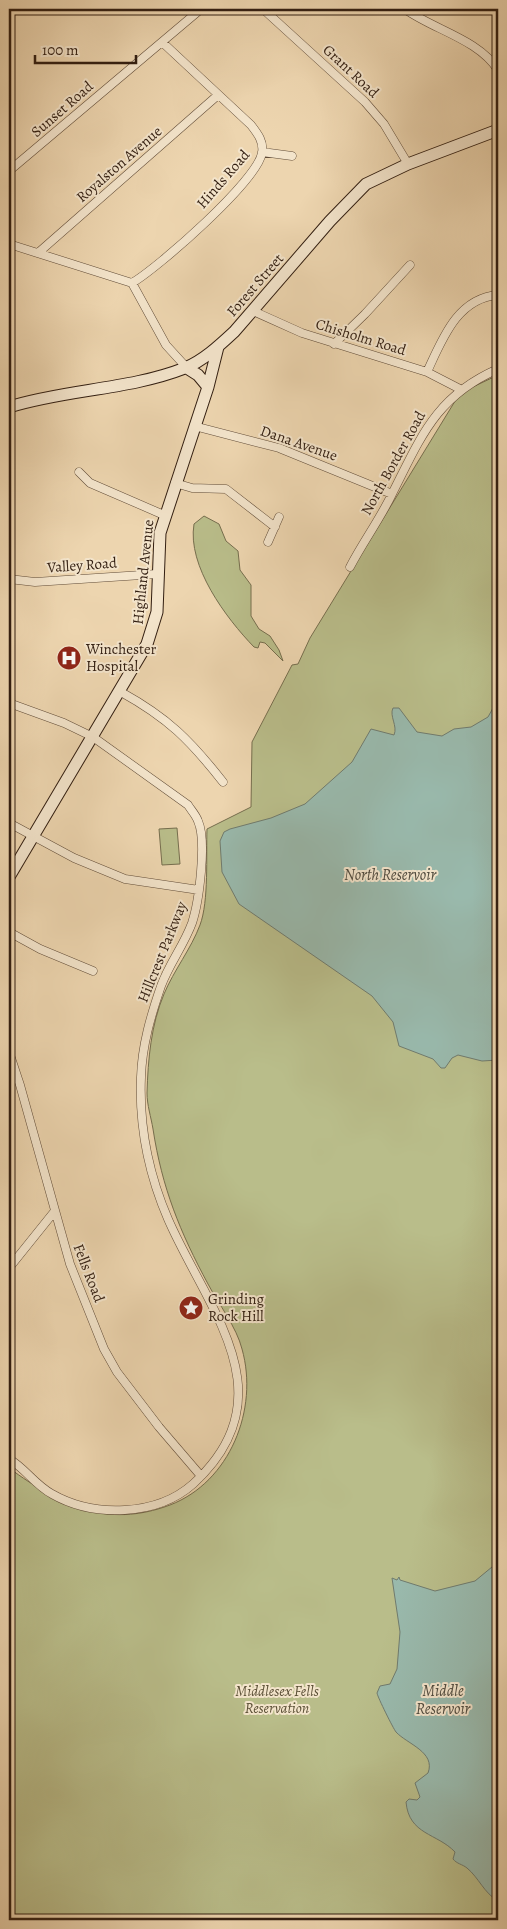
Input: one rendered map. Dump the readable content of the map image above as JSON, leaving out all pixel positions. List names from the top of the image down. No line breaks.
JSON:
{"streets":{"main road":["Forest Street","Highland Avenue"],"street":["Grant Road","Sunset Road","Royalston Avenue","Hinds Road","Chisholm Road","Dana Avenue","North Border Road","Valley Road","Hillcrest Parkway","Fells Road"]},"crossings":[["Grant Road","Forest Street"],["Sunset Road","Hinds Road"],["Royalston Avenue","Hinds Road"],["Forest Street","Chisholm Road"],["Forest Street","Highland Avenue"],["Chisholm Road","North Border Road"],["Dana Avenue","North Border Road"],["Dana Avenue","Highland Avenue"],["Valley Road","Highland Avenue"],["Highland Avenue","Hillcrest Parkway"],["Hillcrest Parkway","Fells Road"]],"water":["North Reservoir","Middle Reservoir"],"parks":["Middlesex Fells Reservation"],"places":{"hospital":["Winchester Hospital"],"place":["Grinding Rock Hill"]},"scale_bar":"100 m"}
